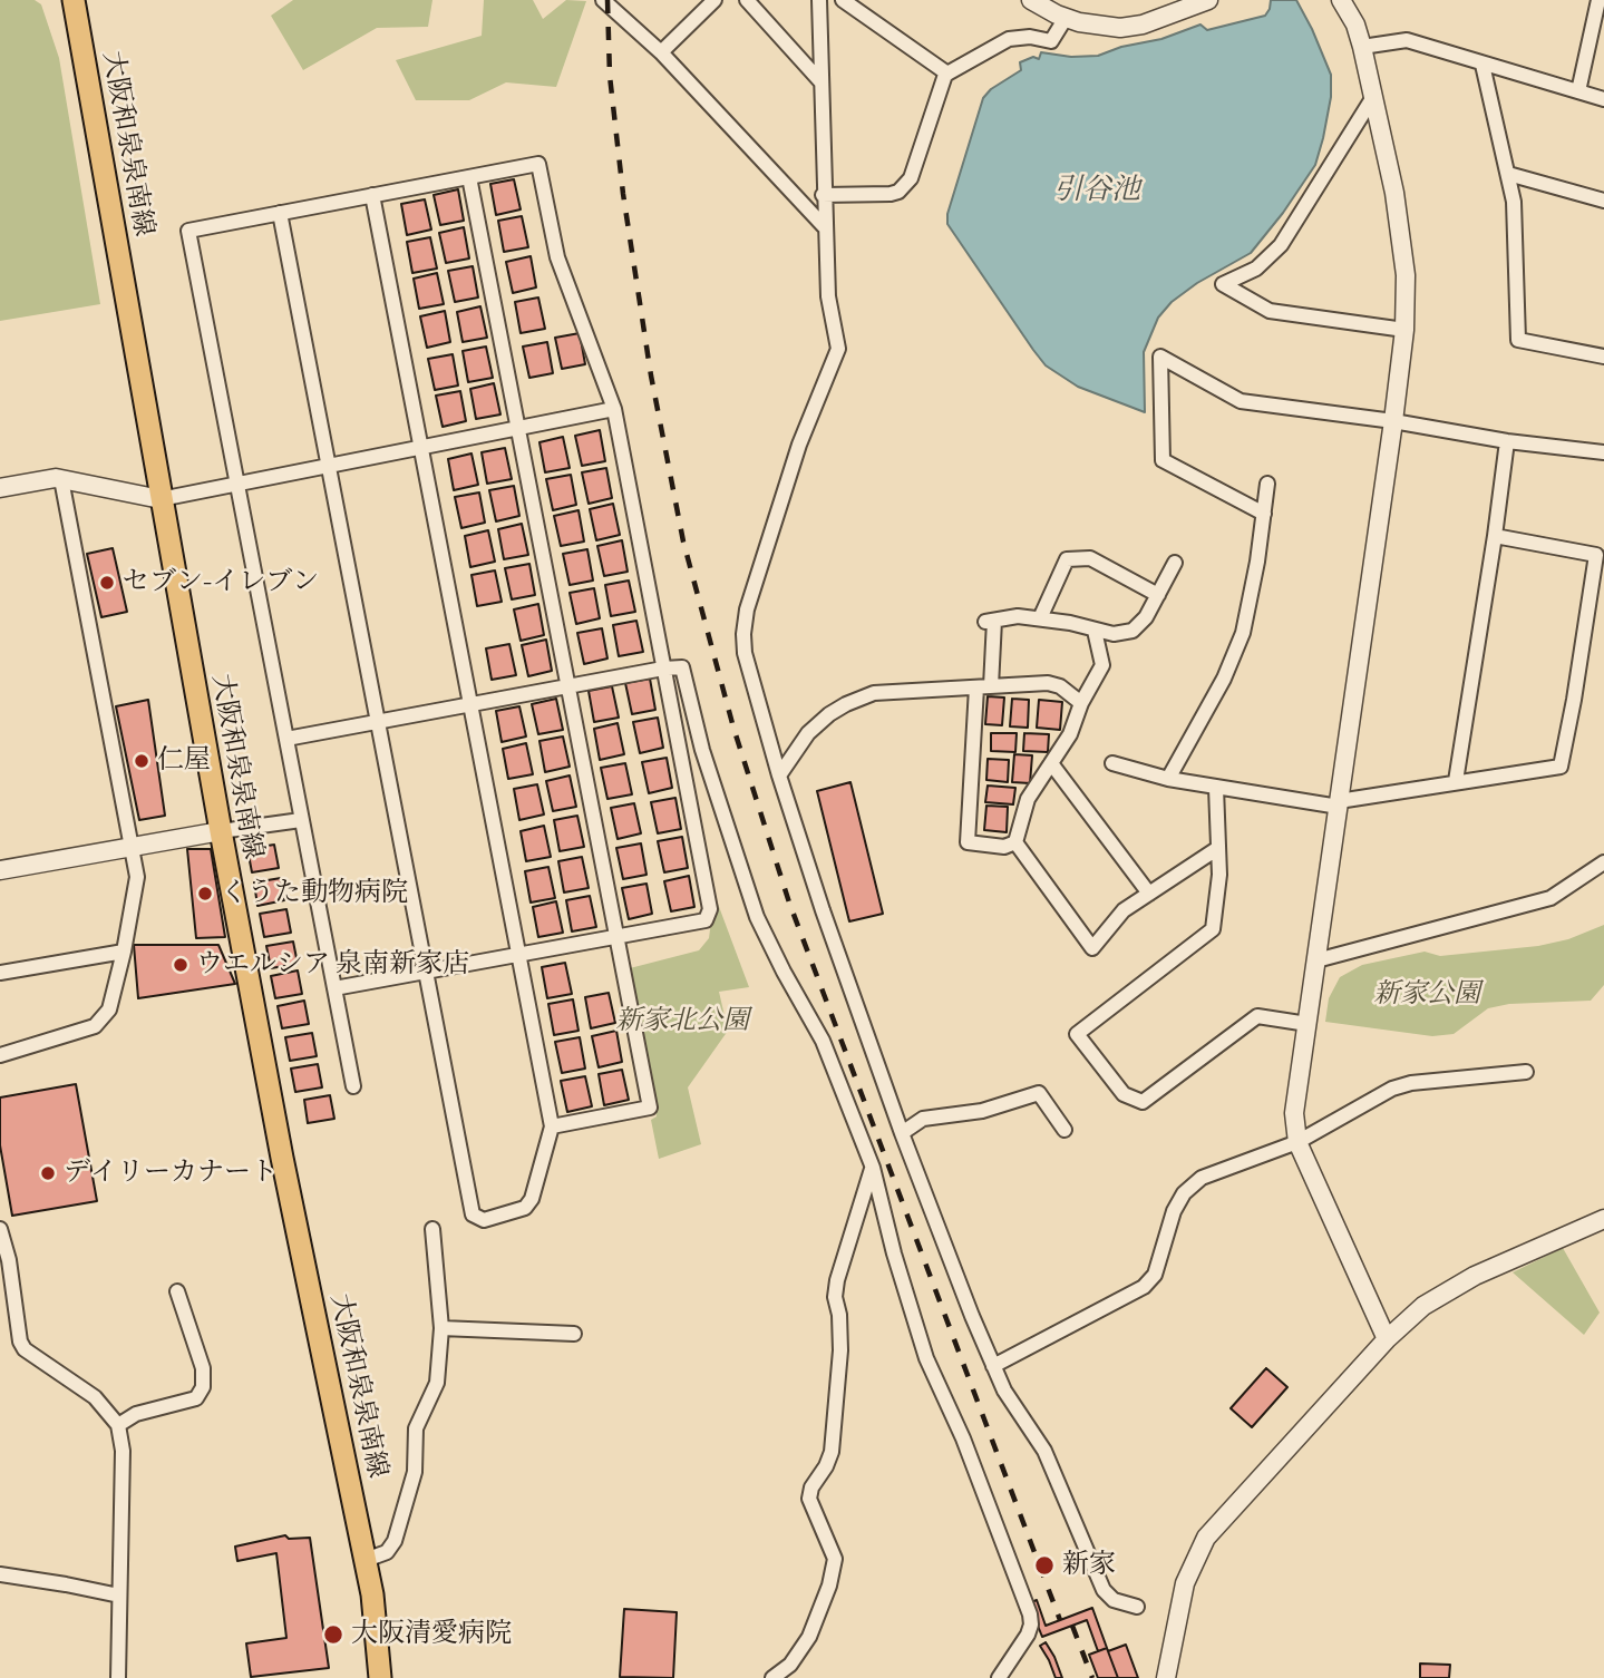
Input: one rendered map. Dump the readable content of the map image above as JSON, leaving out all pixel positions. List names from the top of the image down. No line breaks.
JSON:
{"streets":{"main road":["大阪和泉泉南線"]},"water":["引谷池"],"parks":["新家公園","新家北公園"],"places":["セブン-イレブン","仁屋","くうた動物病院","ウエルシア 泉南新家店","デイリーカナート","新家","大阪清愛病院"]}
